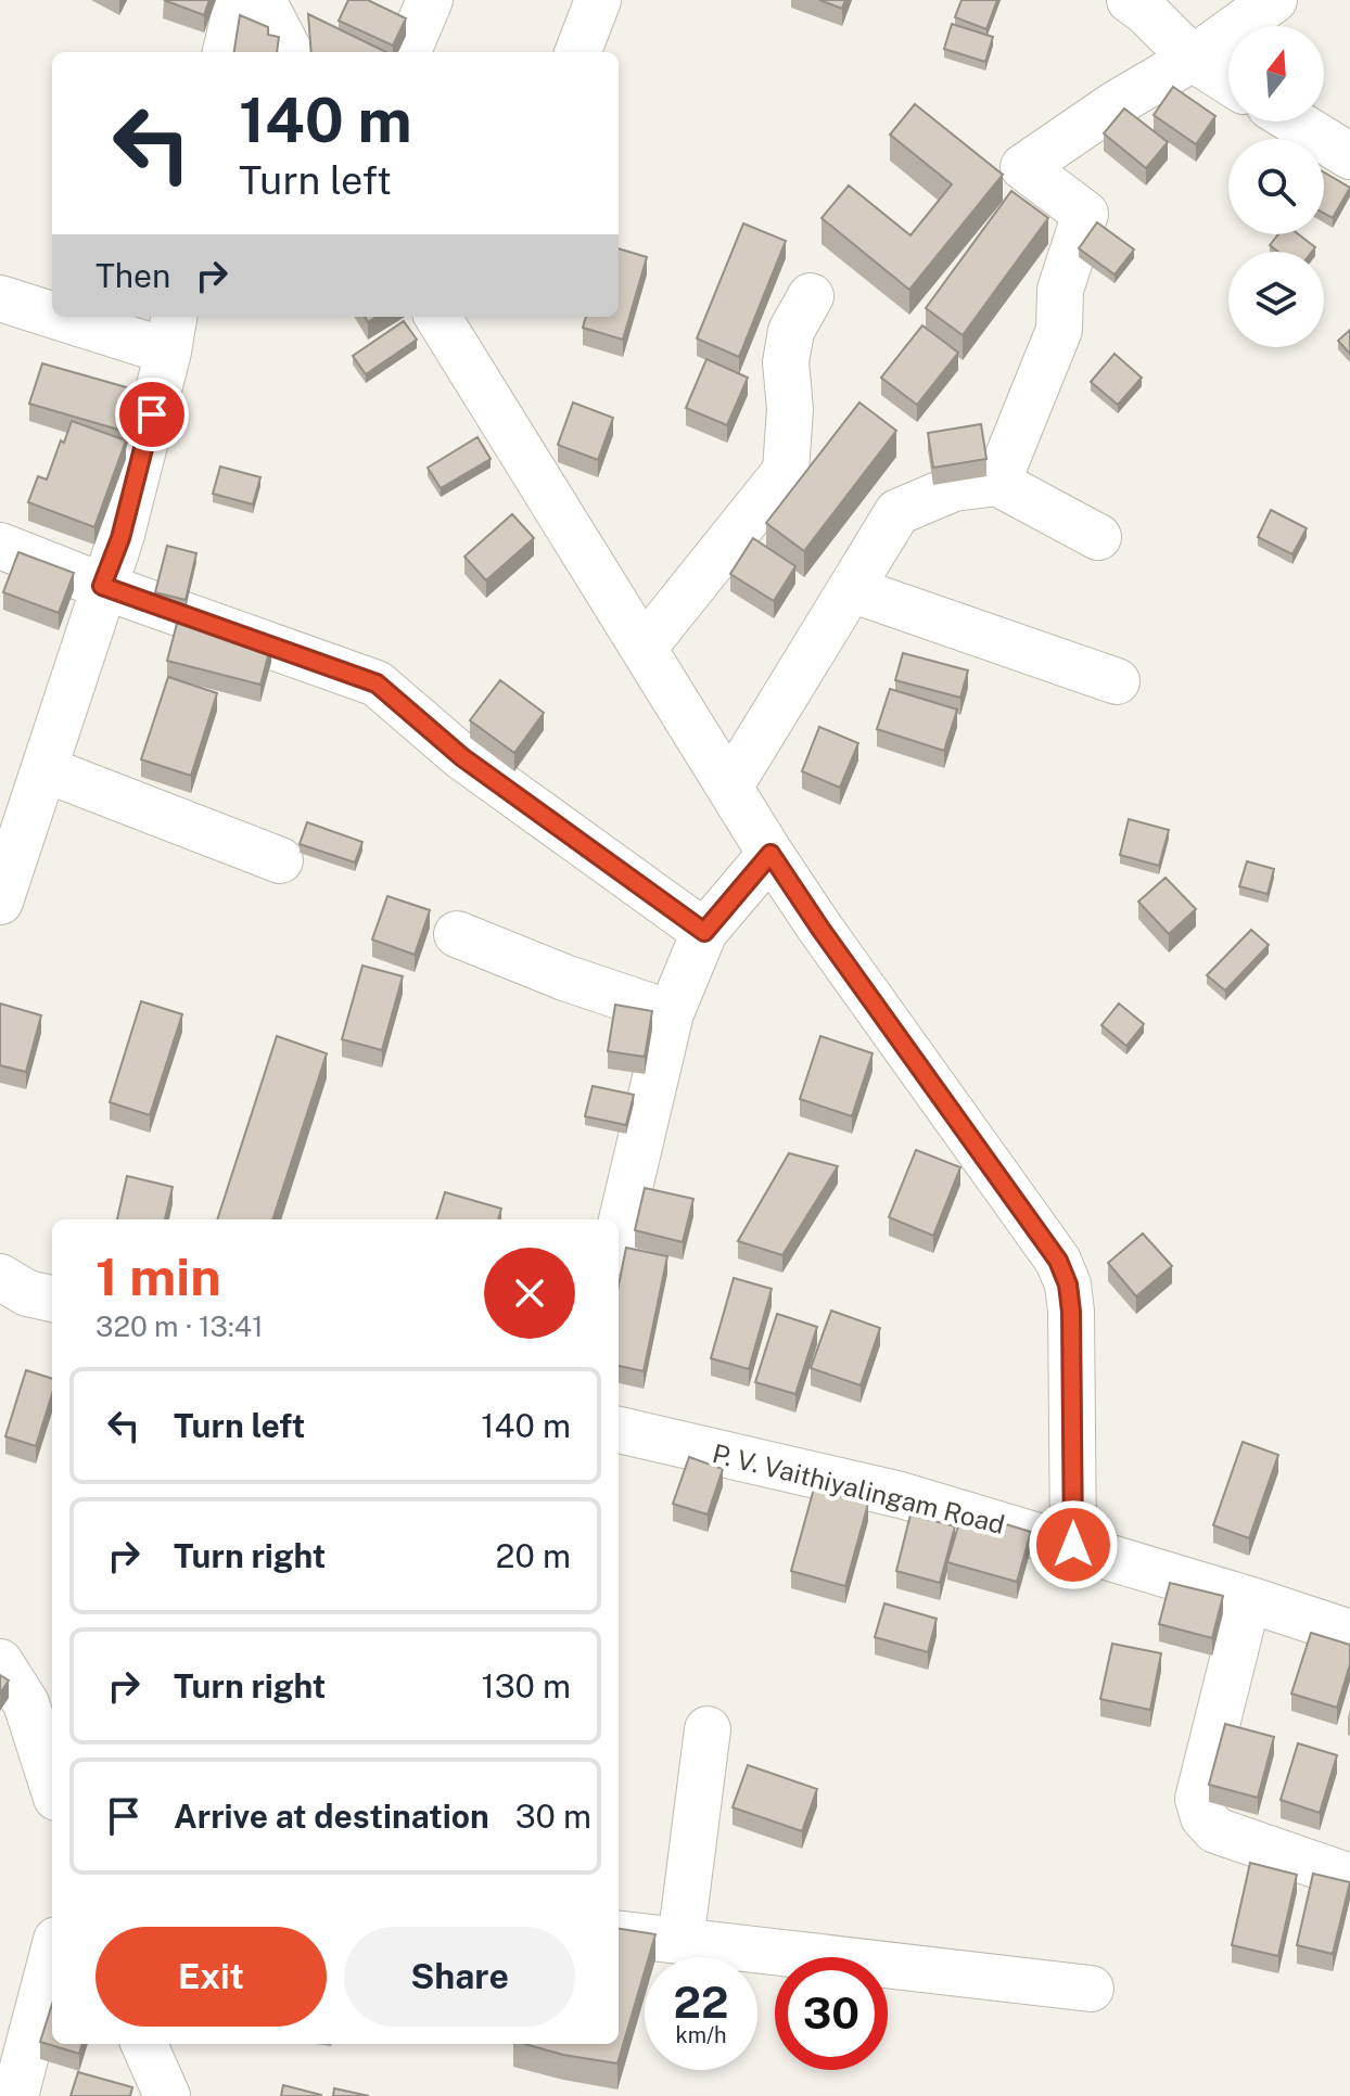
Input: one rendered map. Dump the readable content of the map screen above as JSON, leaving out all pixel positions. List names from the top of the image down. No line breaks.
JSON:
{"streets":{"street":["P. V. Vaithiyalingam Road"]},"north":"top","page":{"turn":["140 m","Turn left"],"then":"Then","heading":["1 min","320 m · 13:41"],"list":[{"name":"Turn left","value":"140 m"},{"name":"Turn right","value":"20 m"},{"name":"Turn right","value":"130 m"},{"name":"Arrive at destination","value":"30 m"}],"buttons":["Exit","Share"],"speed":"22 km/h","limit":"30"}}
